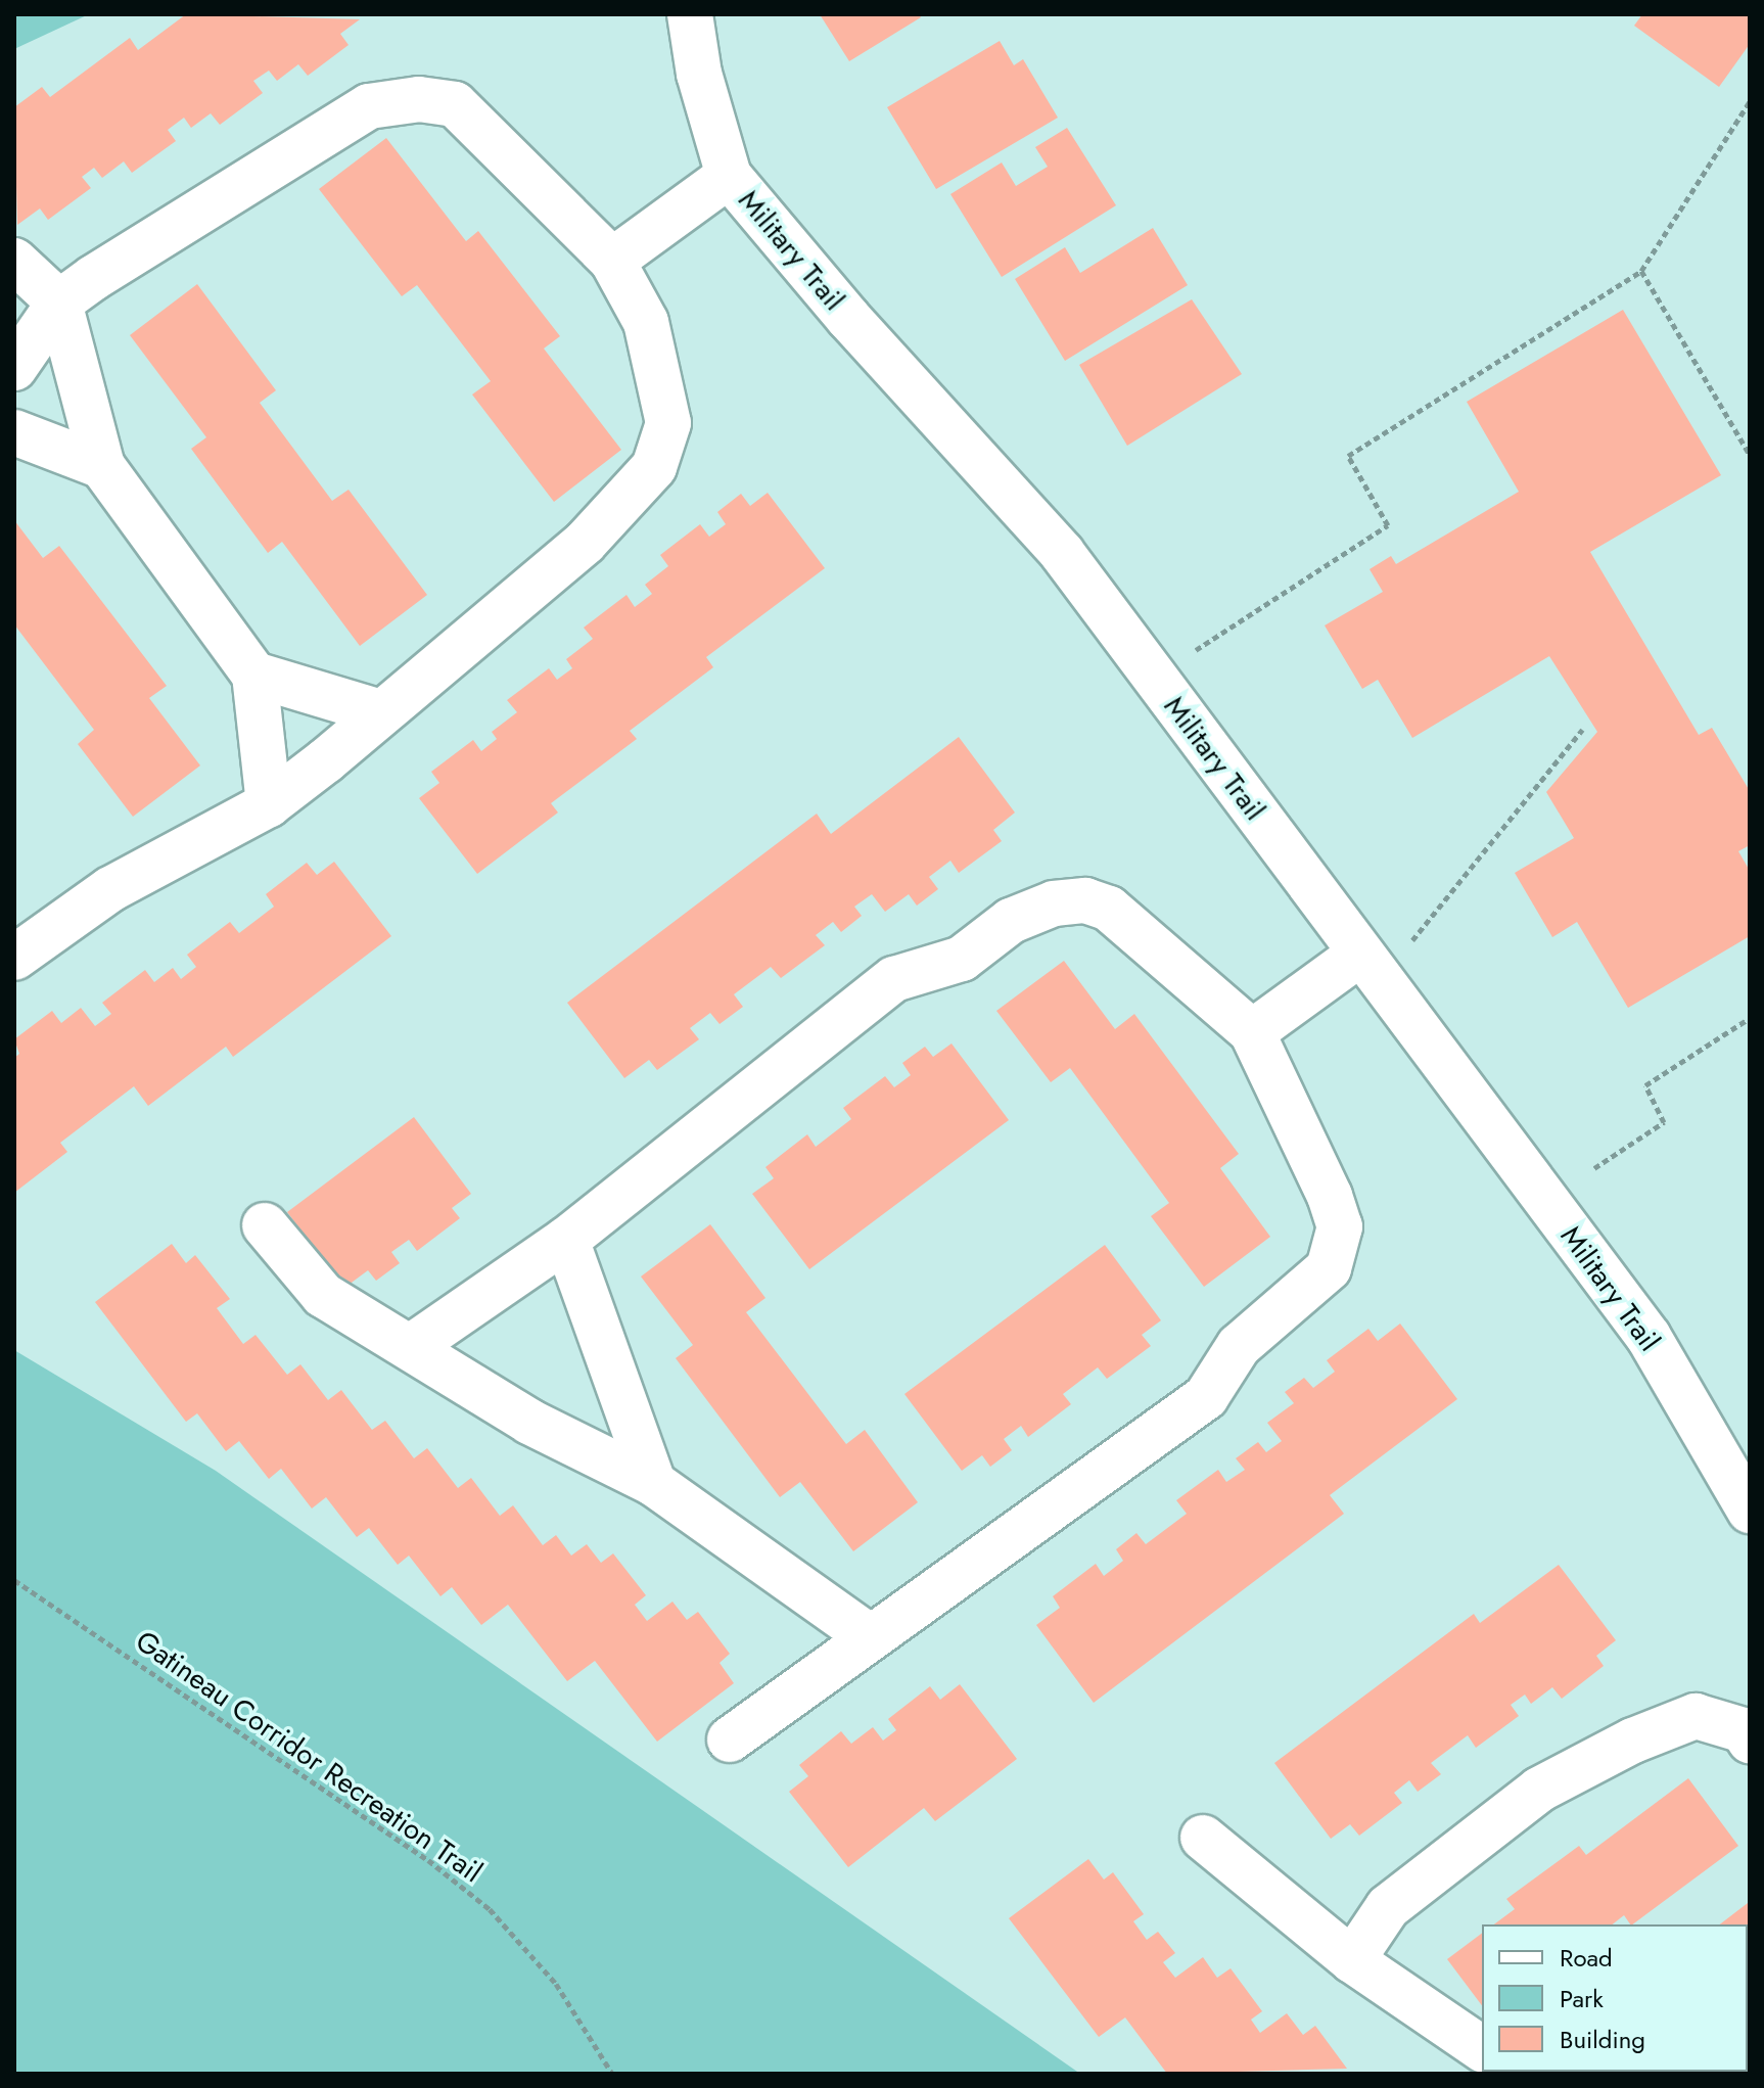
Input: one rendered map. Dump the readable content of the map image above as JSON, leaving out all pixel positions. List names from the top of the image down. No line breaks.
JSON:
{"streets":{"street":["Military Trail"],"path":["Gatineau Corridor Recreation Trail"]},"legend":["Road","Park","Building"]}
